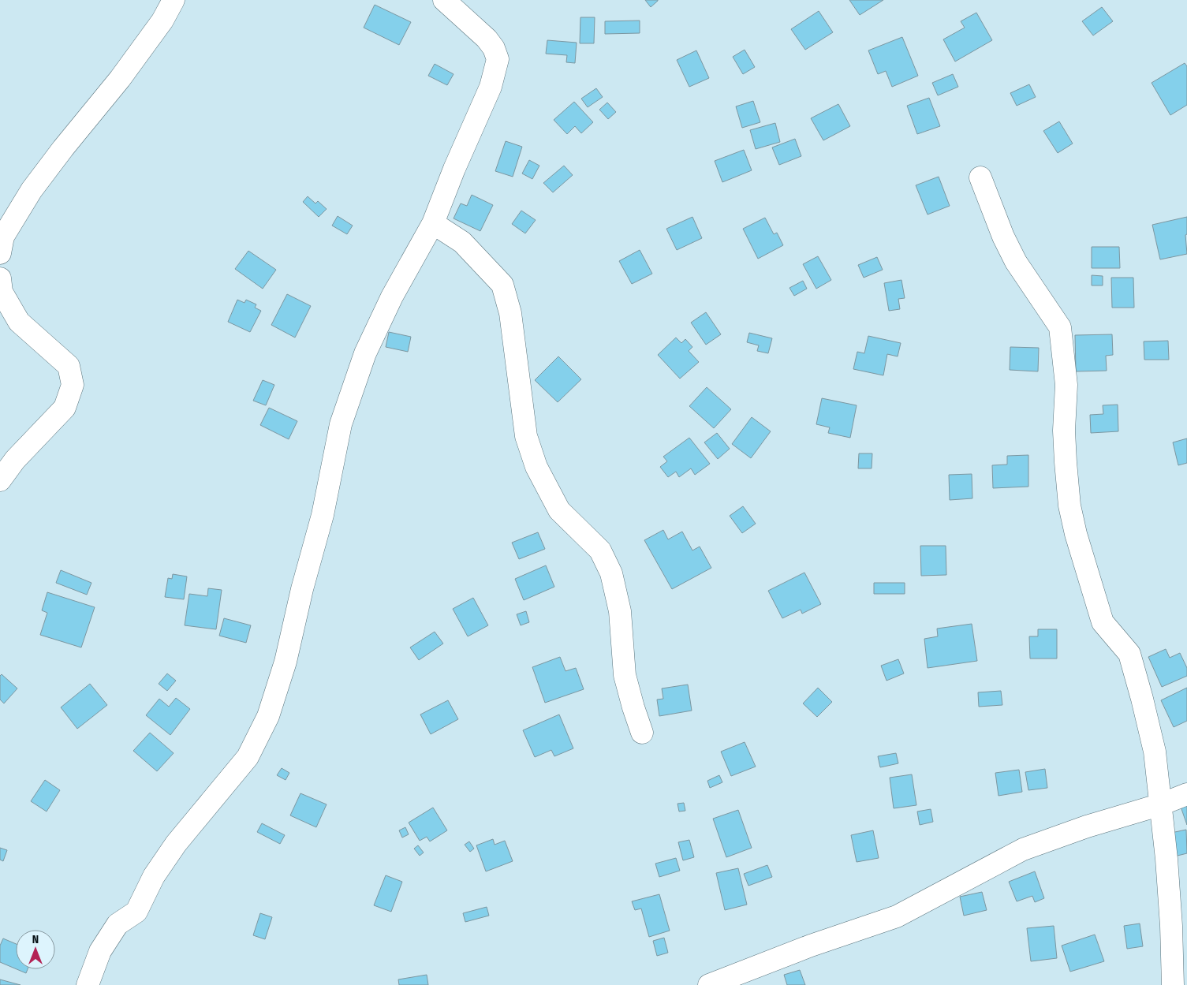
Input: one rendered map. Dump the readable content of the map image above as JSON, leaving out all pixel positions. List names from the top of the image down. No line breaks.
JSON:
{"north":"top"}
